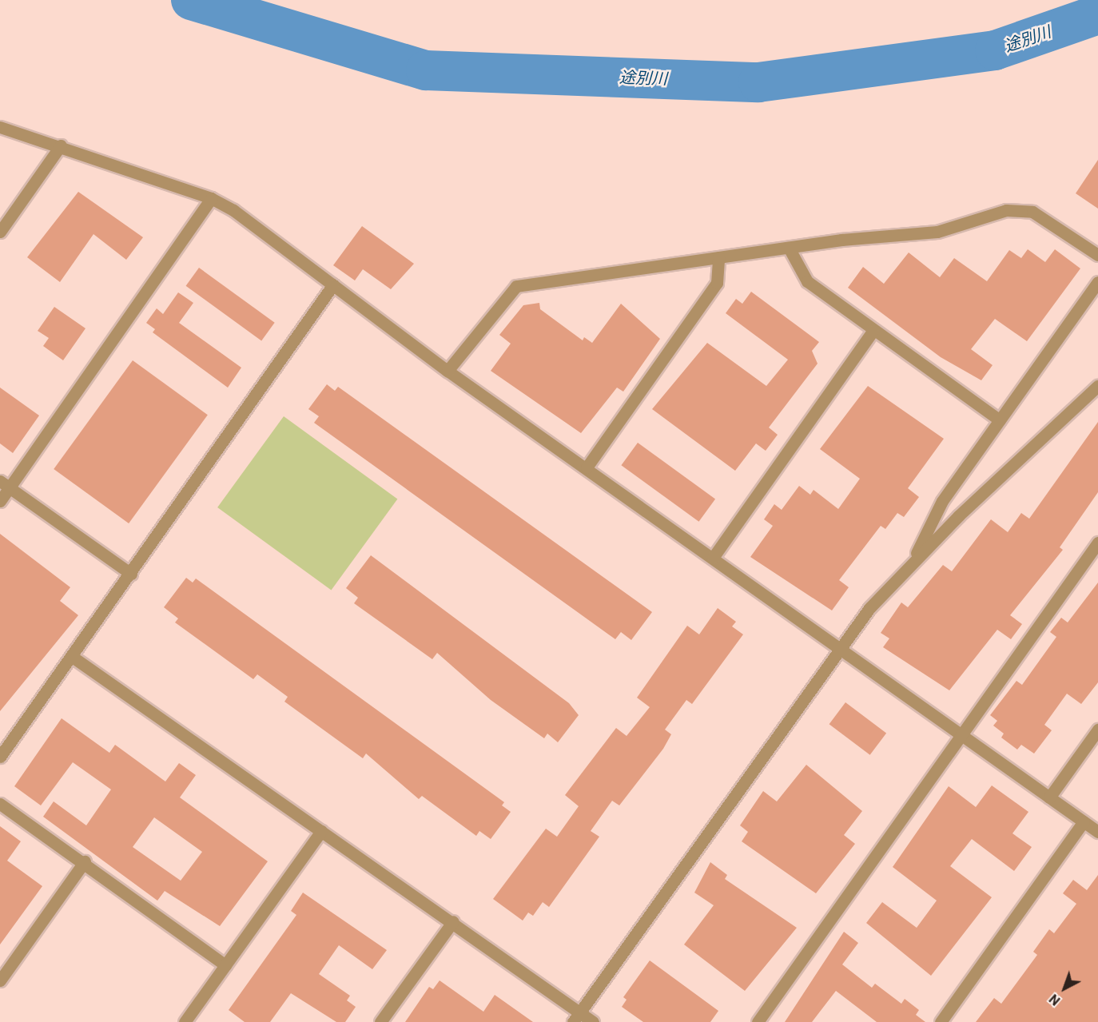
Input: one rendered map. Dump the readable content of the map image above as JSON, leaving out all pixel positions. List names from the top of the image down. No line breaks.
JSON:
{"water":["途別川"],"north":"bottom left"}
